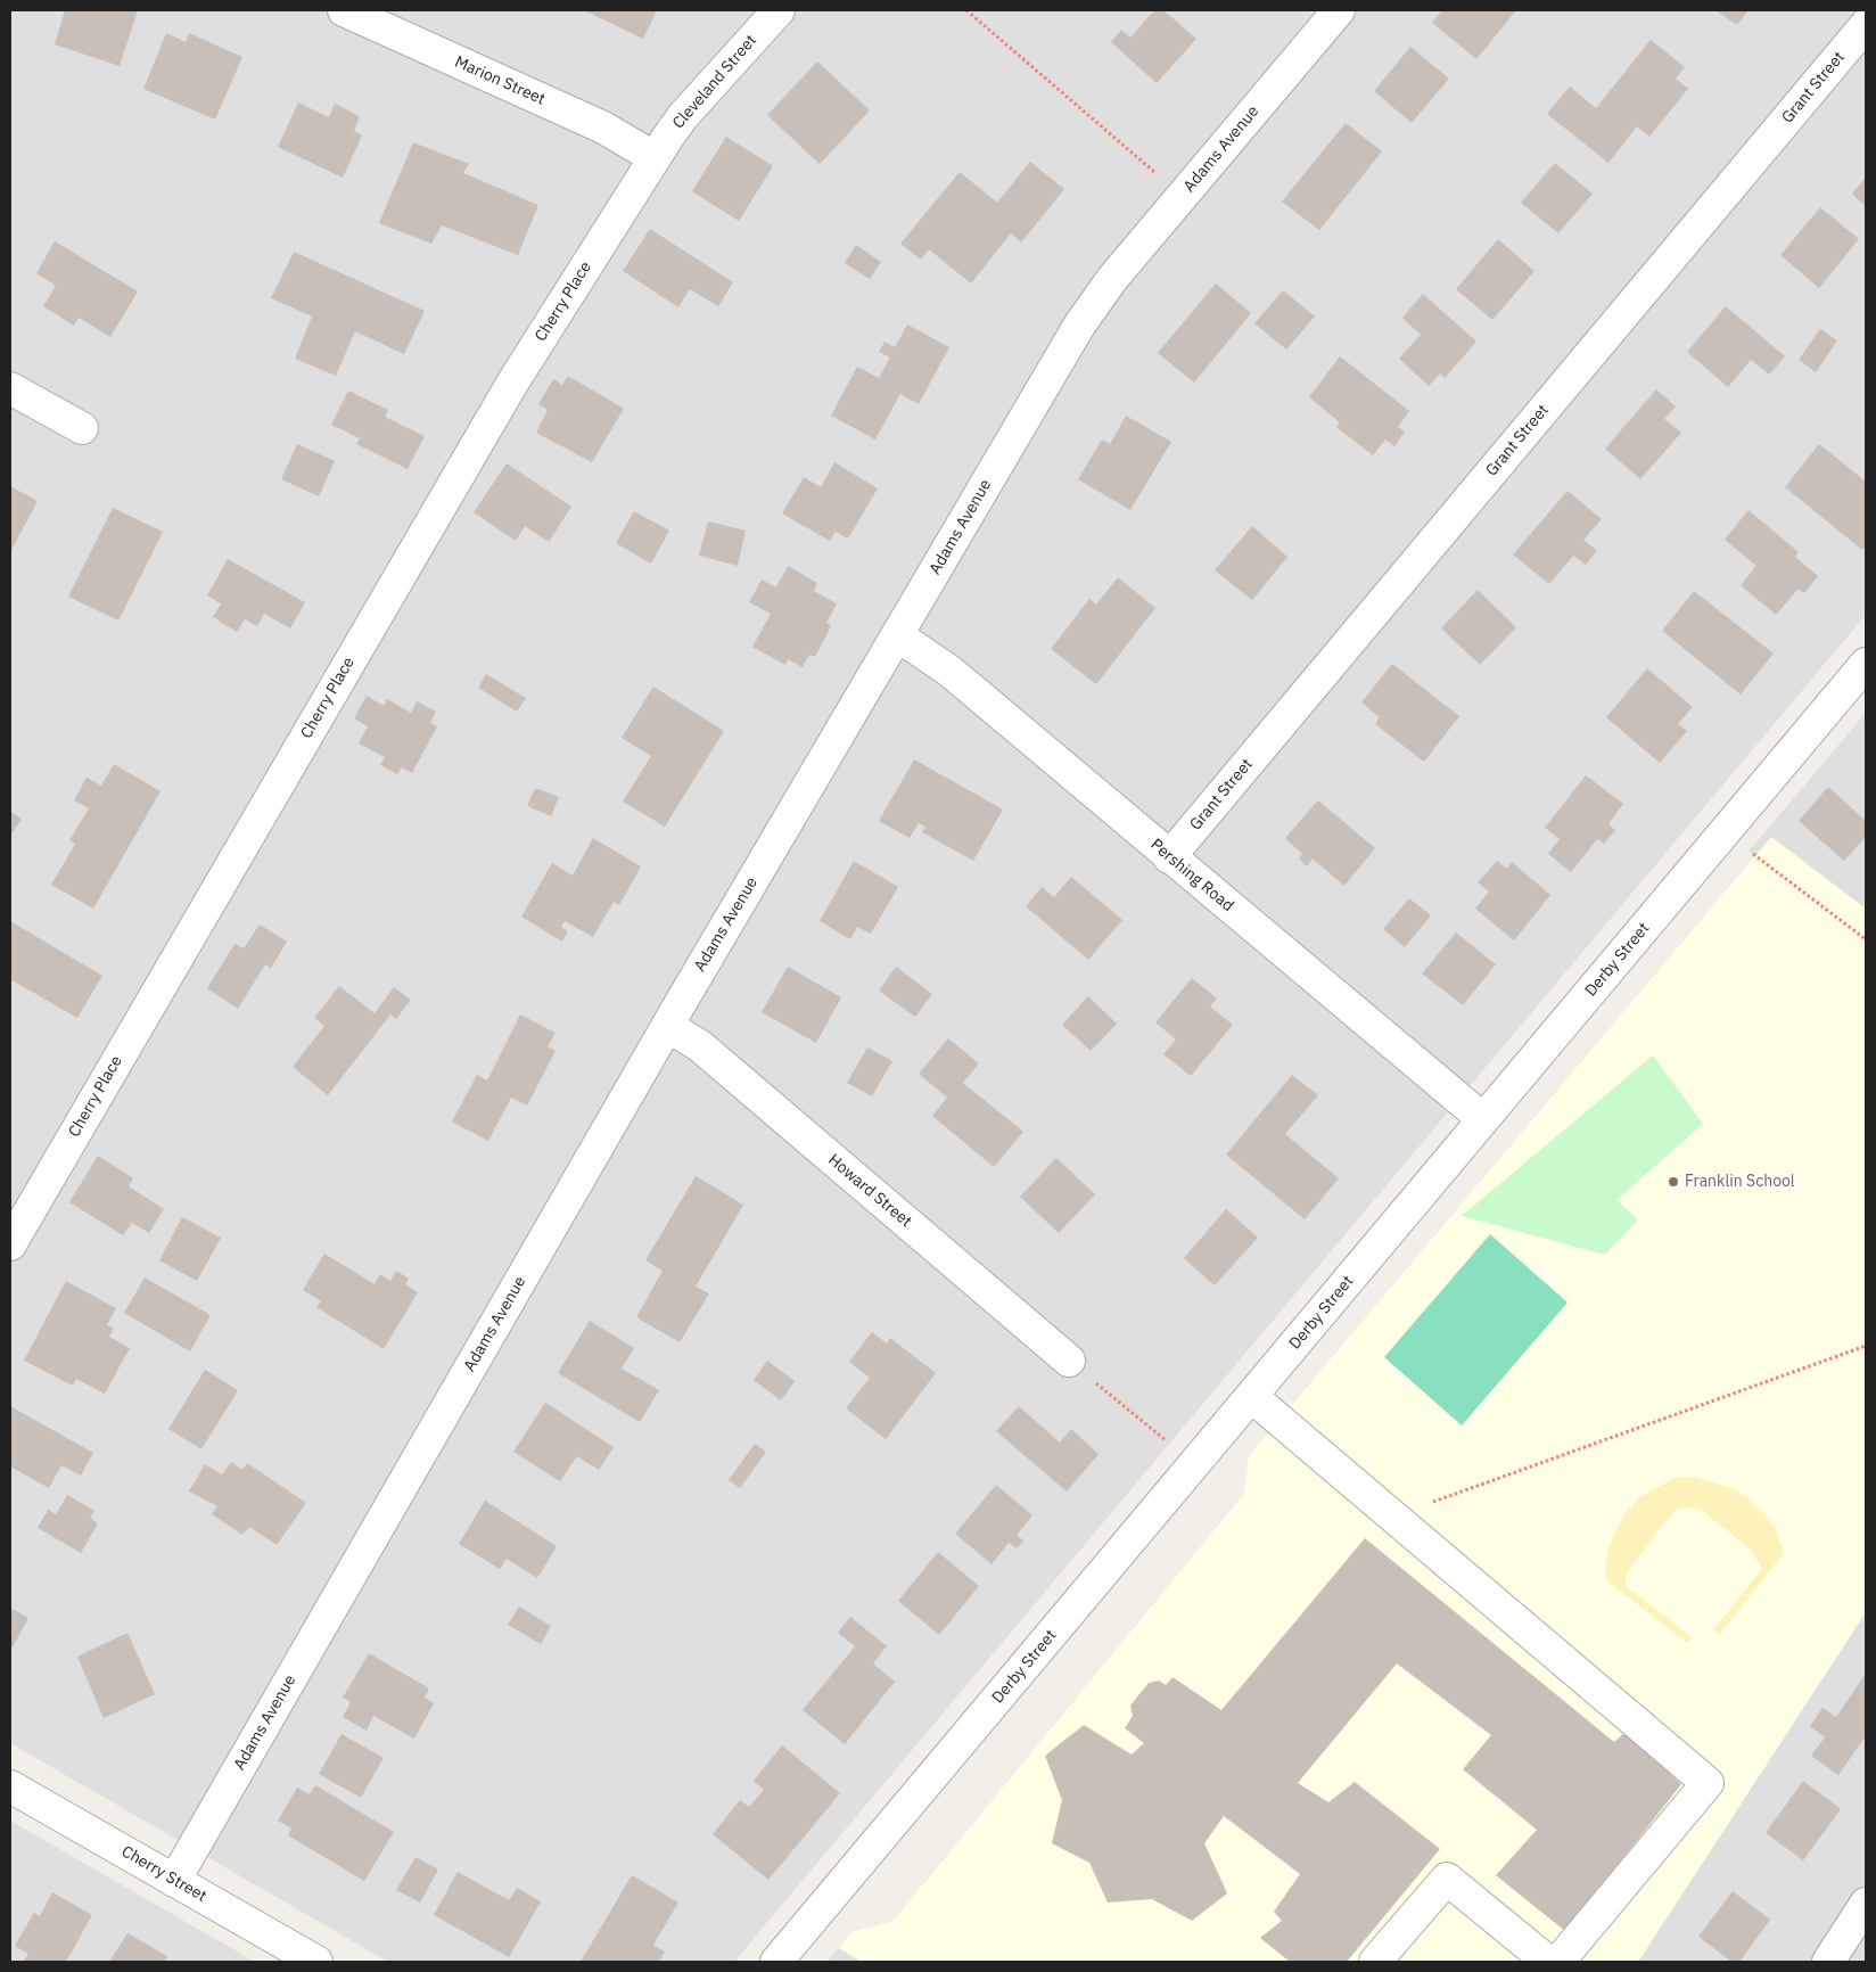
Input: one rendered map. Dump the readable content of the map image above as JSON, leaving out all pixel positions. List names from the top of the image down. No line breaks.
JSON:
{"streets":{"street":["Marion Street","Cleveland Street","Grant Street","Adams Avenue","Cherry Place","Pershing Road","Derby Street","Howard Street","Cherry Street"]},"crossings":[["Marion Street","Cleveland Street"],["Marion Street","Cherry Place"],["Cleveland Street","Cherry Place"],["Grant Street","Pershing Road"],["Adams Avenue","Pershing Road"],["Adams Avenue","Howard Street"],["Adams Avenue","Cherry Street"],["Pershing Road","Derby Street"]],"places":["Franklin School"]}
